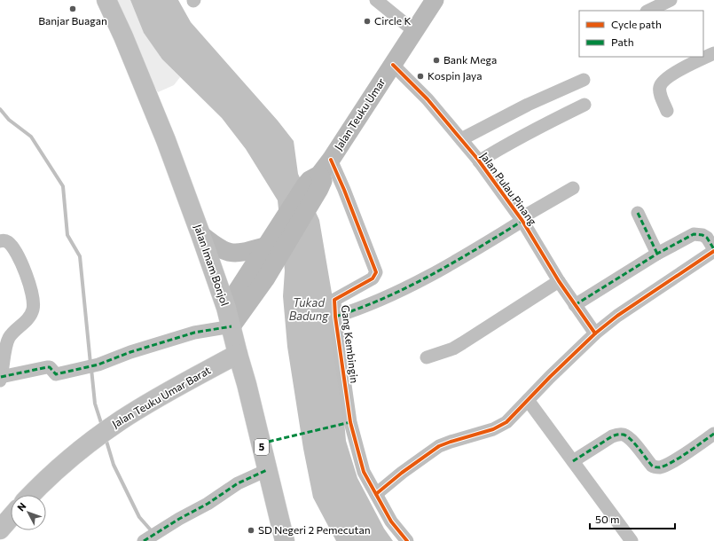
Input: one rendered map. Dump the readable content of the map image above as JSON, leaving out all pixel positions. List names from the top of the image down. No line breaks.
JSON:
{"streets":{"highway":["Jalan Imam Bonjol","Jalan Teuku Umar Barat","5"],"main road":["Jalan Teuku Umar"],"street":["Jalan Pulau Pinang","Gang Kembingin"]},"crossings":[["Jalan Teuku Umar","Jalan Pulau Pinang"],["Jalan Teuku Umar","Jalan Imam Bonjol"],["Jalan Teuku Umar","Gang Kembingin"],["Jalan Imam Bonjol","Jalan Teuku Umar Barat"]],"water":["Tukad Badung"],"places":["Banjar Buagan","Circle K","Bank Mega","Kospin Jaya","SD Negeri 2 Pemecutan"],"legend":["Cycle path","Path"],"scale_bar":"50 m","north":"top left"}
